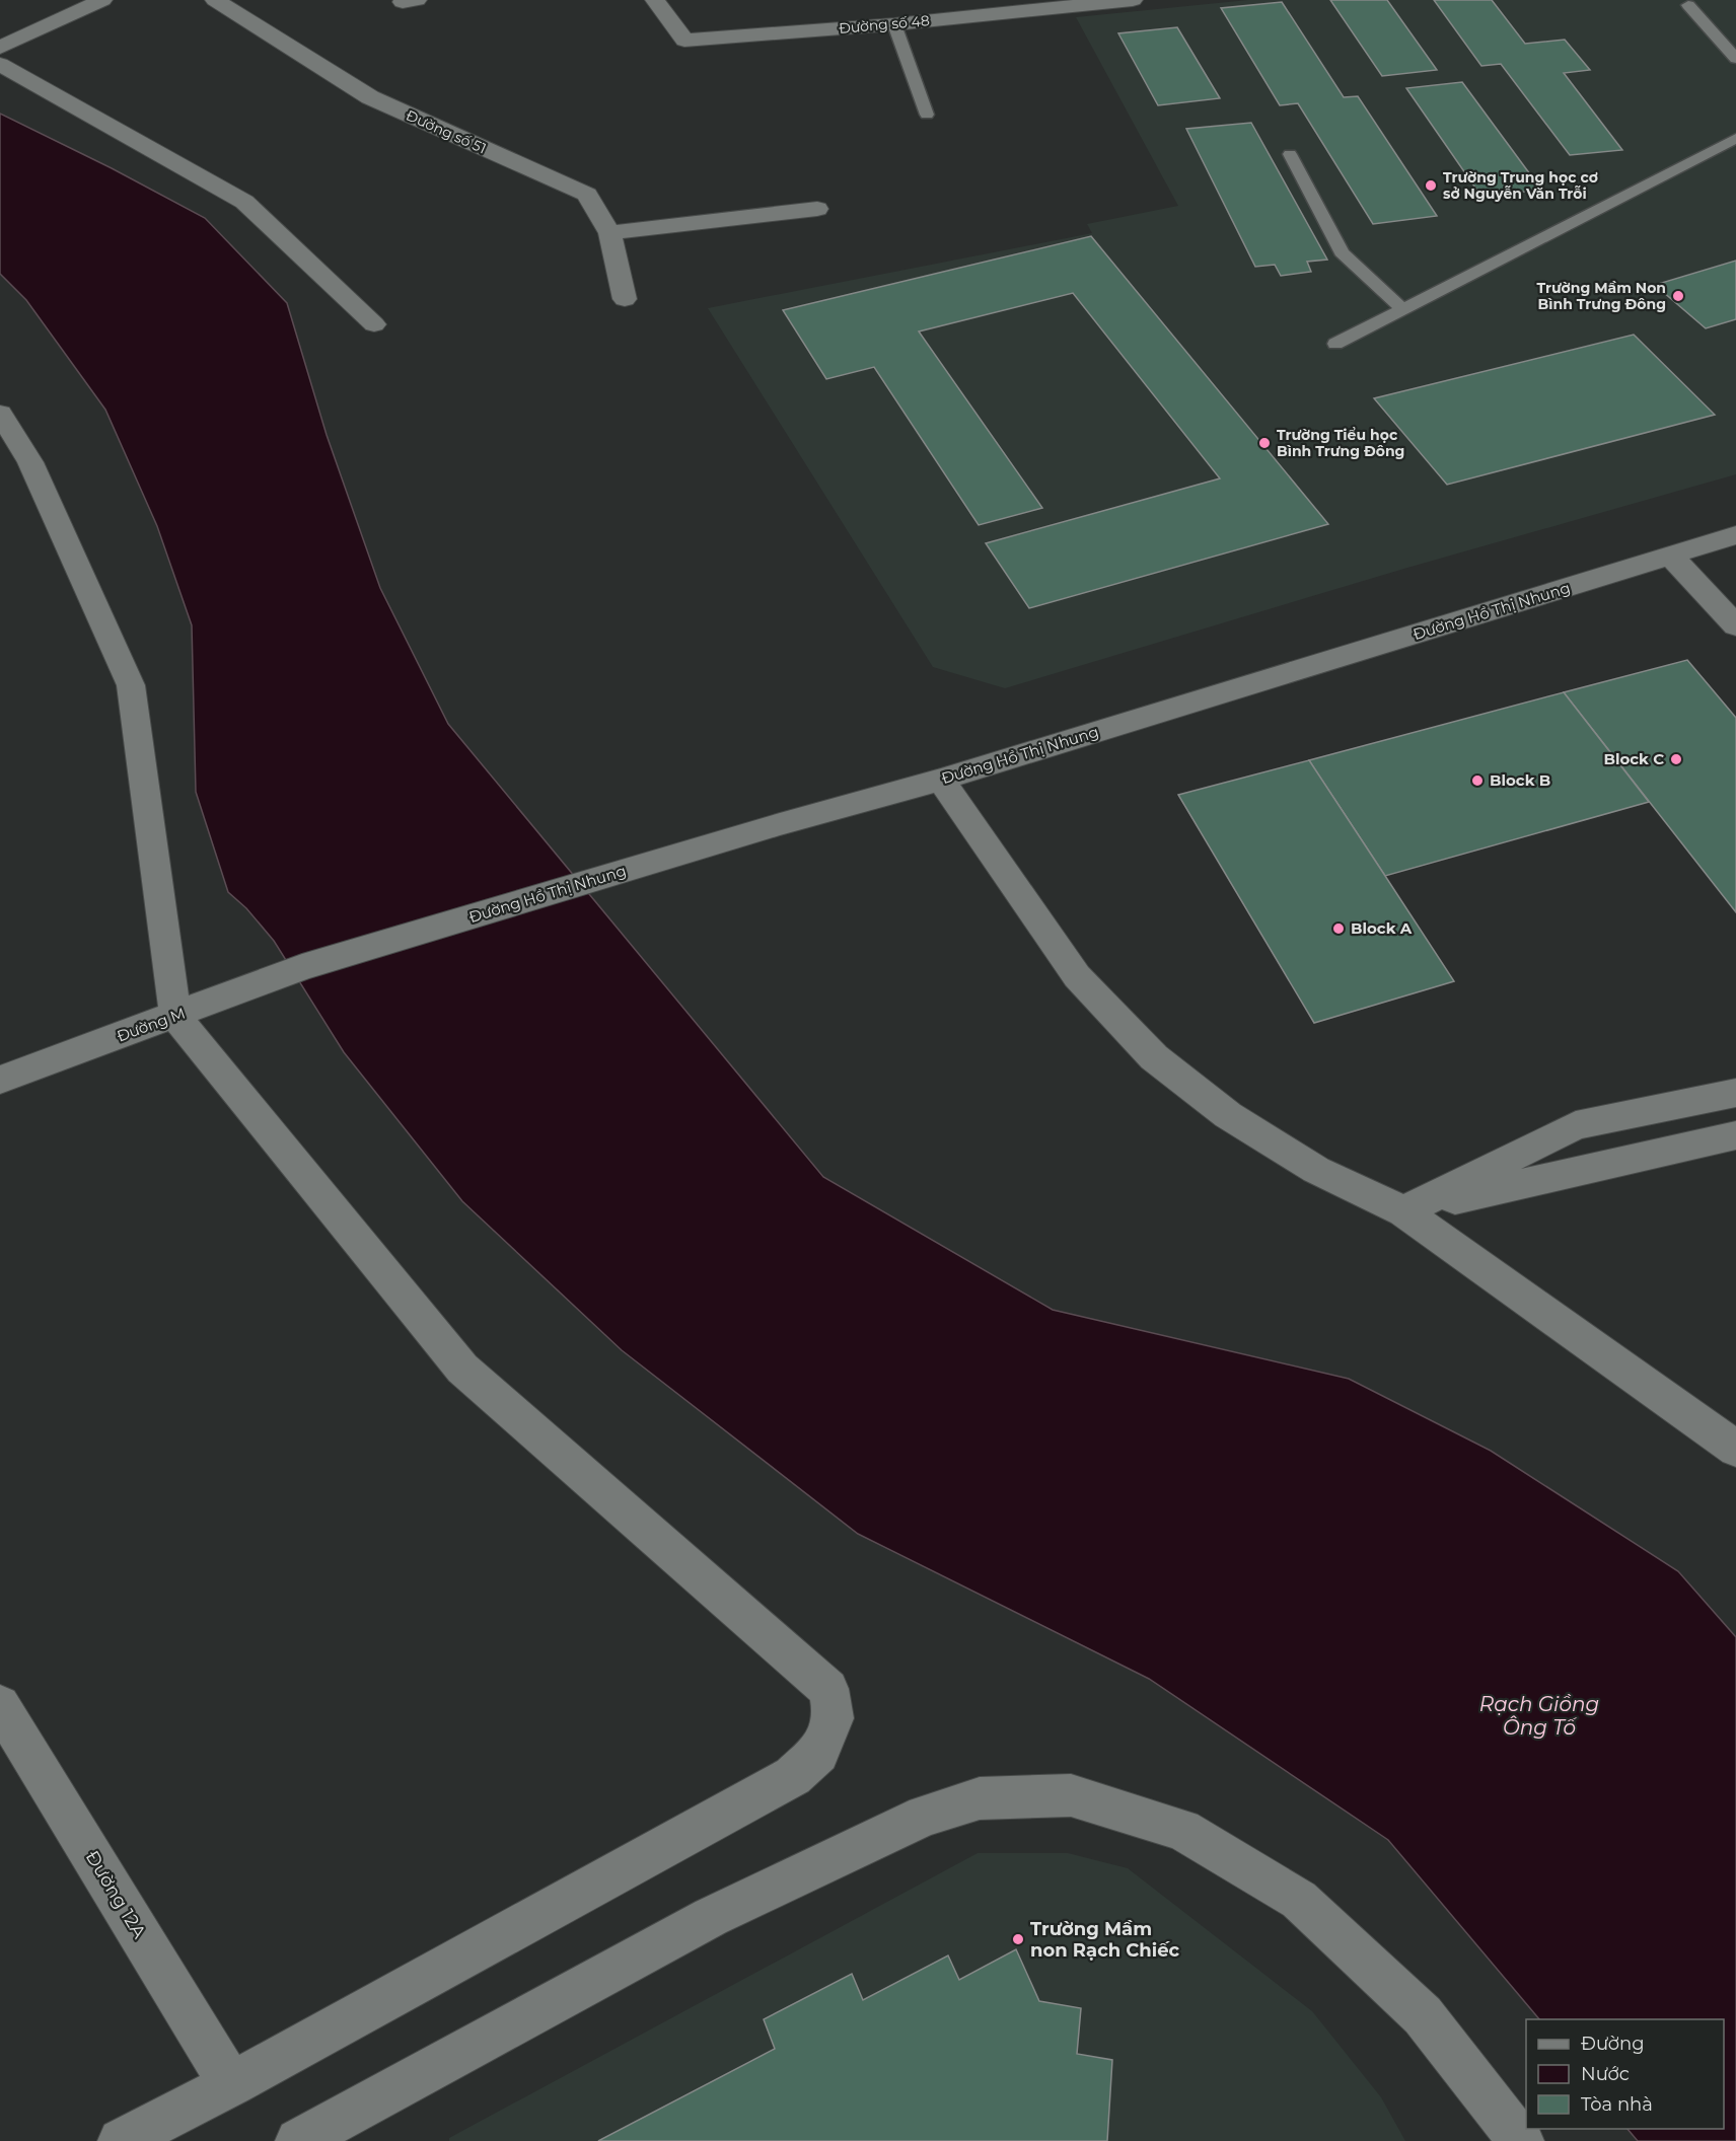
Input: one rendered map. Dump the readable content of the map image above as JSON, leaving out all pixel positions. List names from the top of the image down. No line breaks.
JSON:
{"streets":{"street":["Đường số 48","Đường số 51","Đường Hồ Thị Nhung","Đường M","Đường 12A"]},"crossings":[["Đường Hồ Thị Nhung","Đường M"]],"water":["Rạch Giồng Ông Tố"],"places":["Trường Trung học cơ sở Nguyễn Văn Trỗi","Trường Mầm Non Bình Trưng Đông","Trường Tiểu học Bình Trưng Đông","Block C","Block B","Block A","Trường Mầm non Rạch Chiếc"],"legend":["Đường","Nước","Tòa nhà"]}
